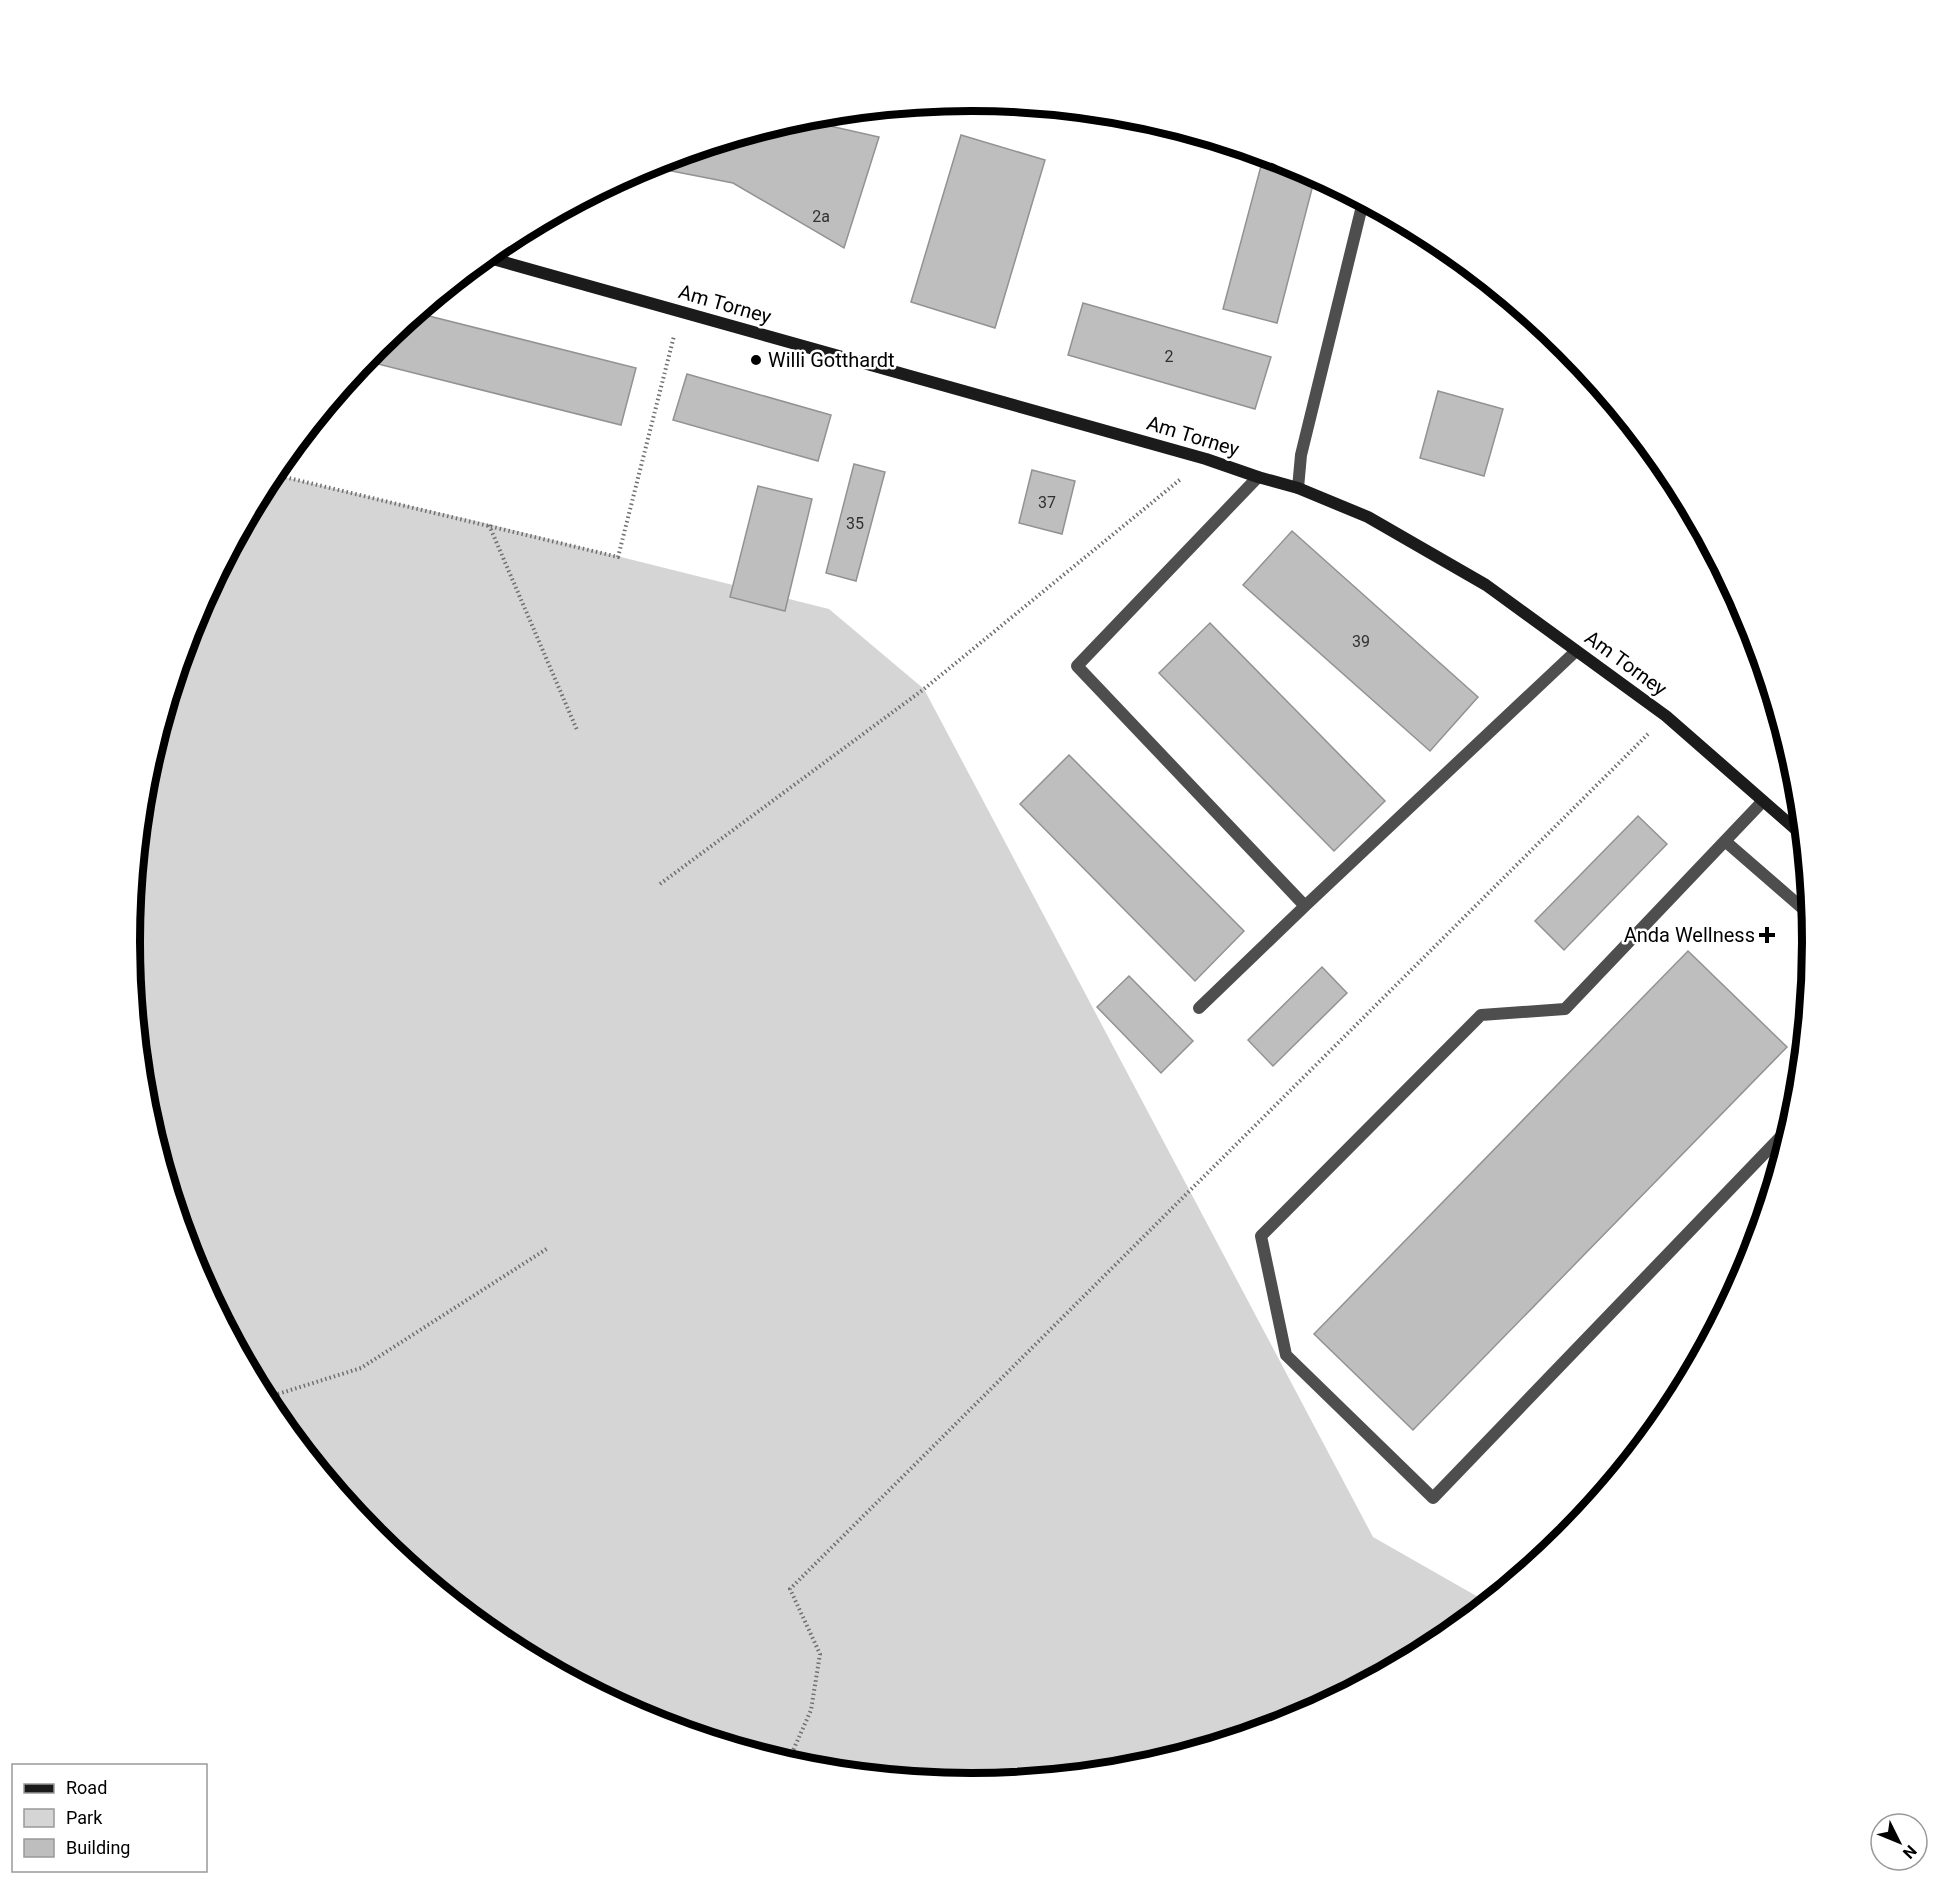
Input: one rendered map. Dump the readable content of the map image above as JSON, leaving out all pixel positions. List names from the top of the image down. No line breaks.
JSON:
{"streets":{"street":["Am Torney"]},"places":{"other":["Willi Gotthardt"],"health":["Anda Wellness"]},"house_numbers":["2a","2","37","35","39"],"legend":["Road","Park","Building"],"north":"bottom right"}
